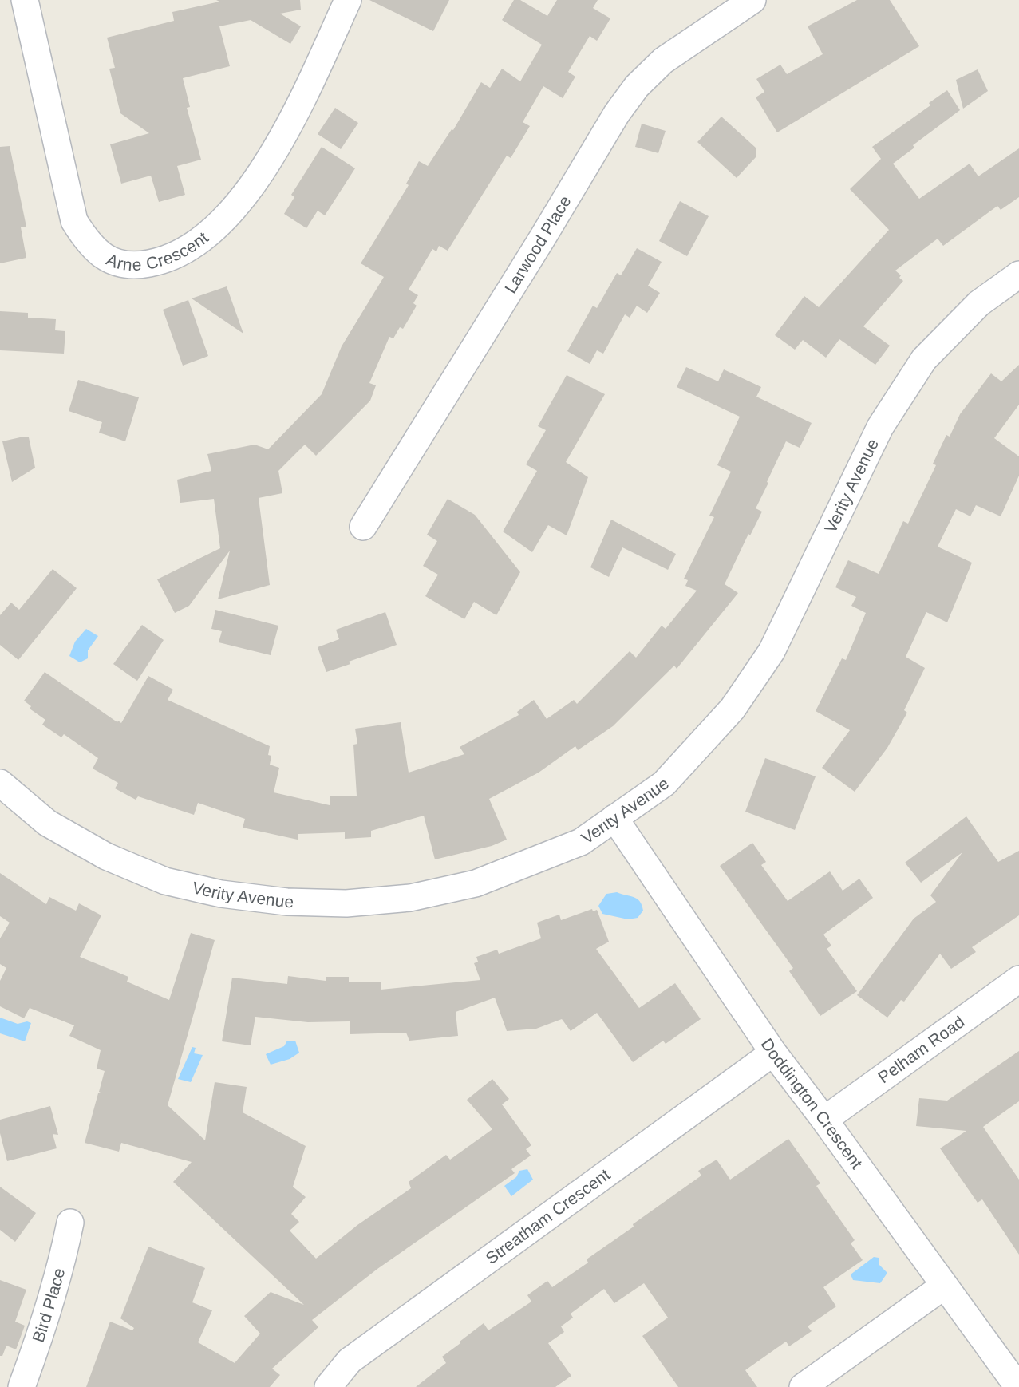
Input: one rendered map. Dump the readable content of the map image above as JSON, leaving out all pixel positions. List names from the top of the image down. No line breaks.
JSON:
{"streets":{"street":["Arne Crescent","Larwood Place","Verity Avenue","Pelham Road","Doddington Crescent","Streatham Crescent","Bird Place"]},"crossings":[["Verity Avenue","Doddington Crescent"],["Pelham Road","Doddington Crescent"],["Doddington Crescent","Streatham Crescent"]]}
